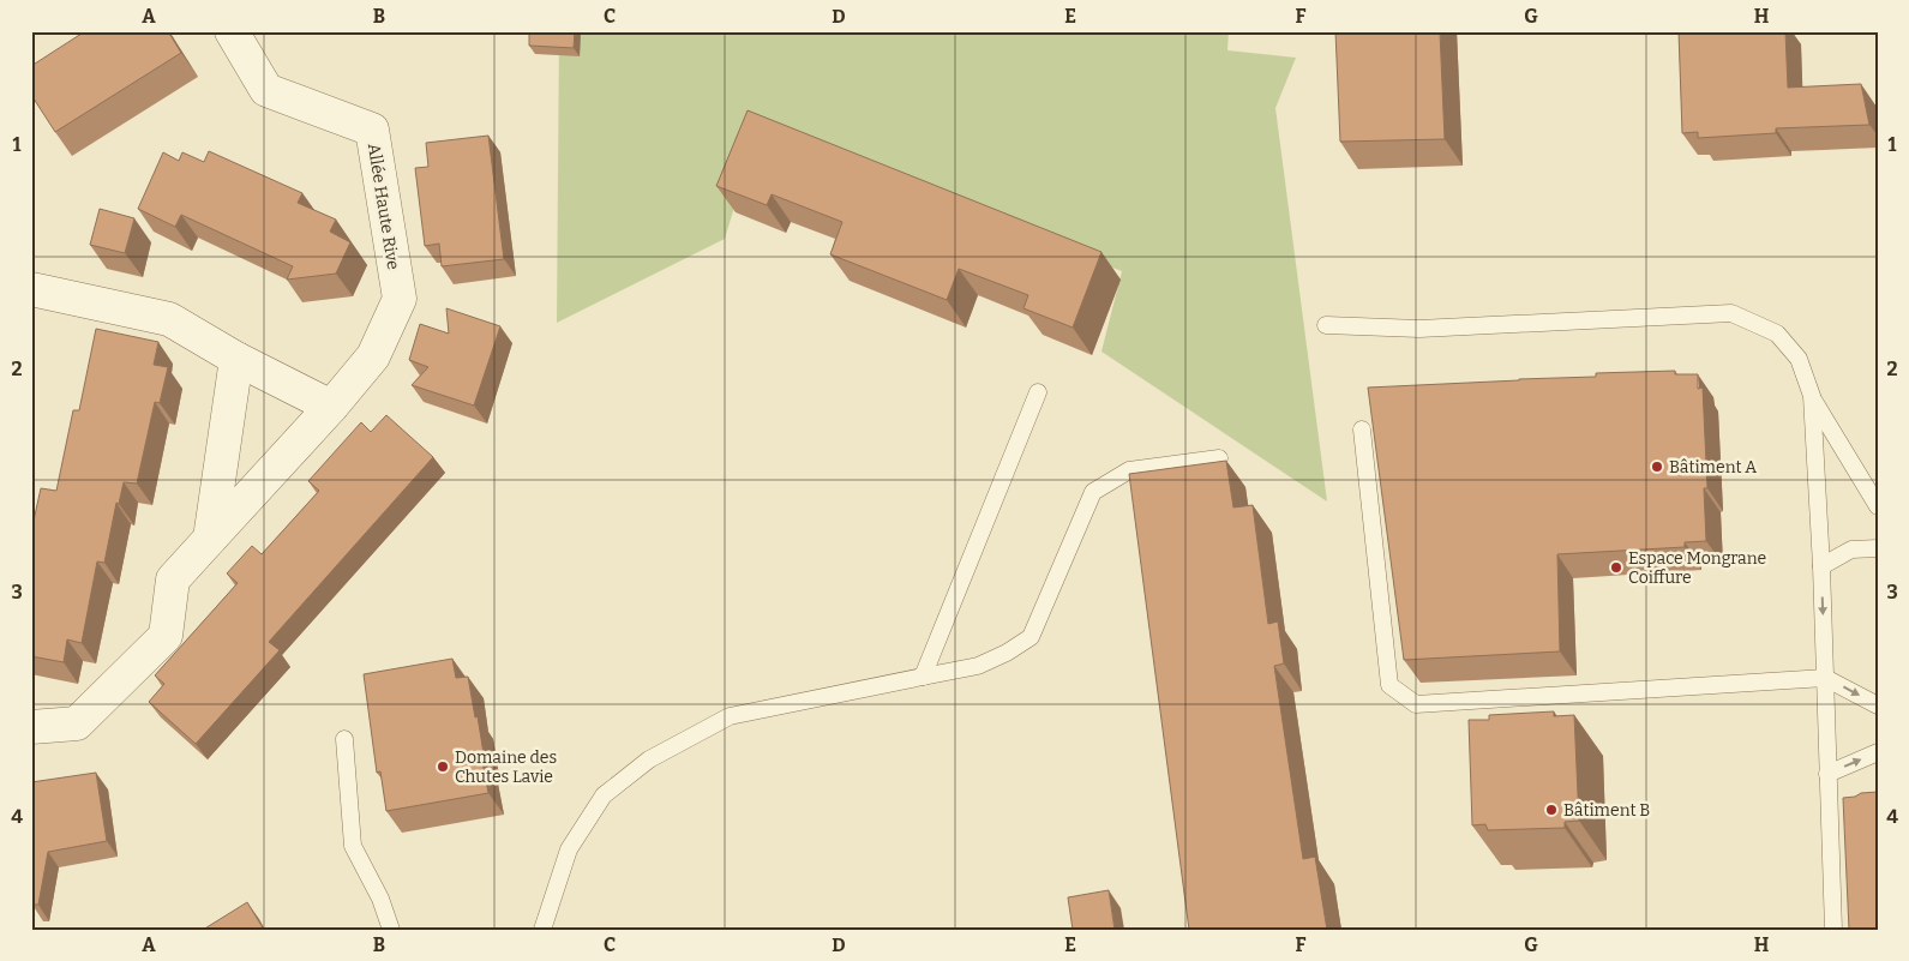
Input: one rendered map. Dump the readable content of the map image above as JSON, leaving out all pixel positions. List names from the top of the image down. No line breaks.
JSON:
{"streets":{"street":["Allée Haute Rive"]},"places":["Bâtiment A","Espace Mongrane Coiffure","Domaine des Chutes Lavie","Bâtiment B"],"grid":{"columns":["A","B","C","D","E","F","G","H"],"rows":["1","2","3","4"]}}
